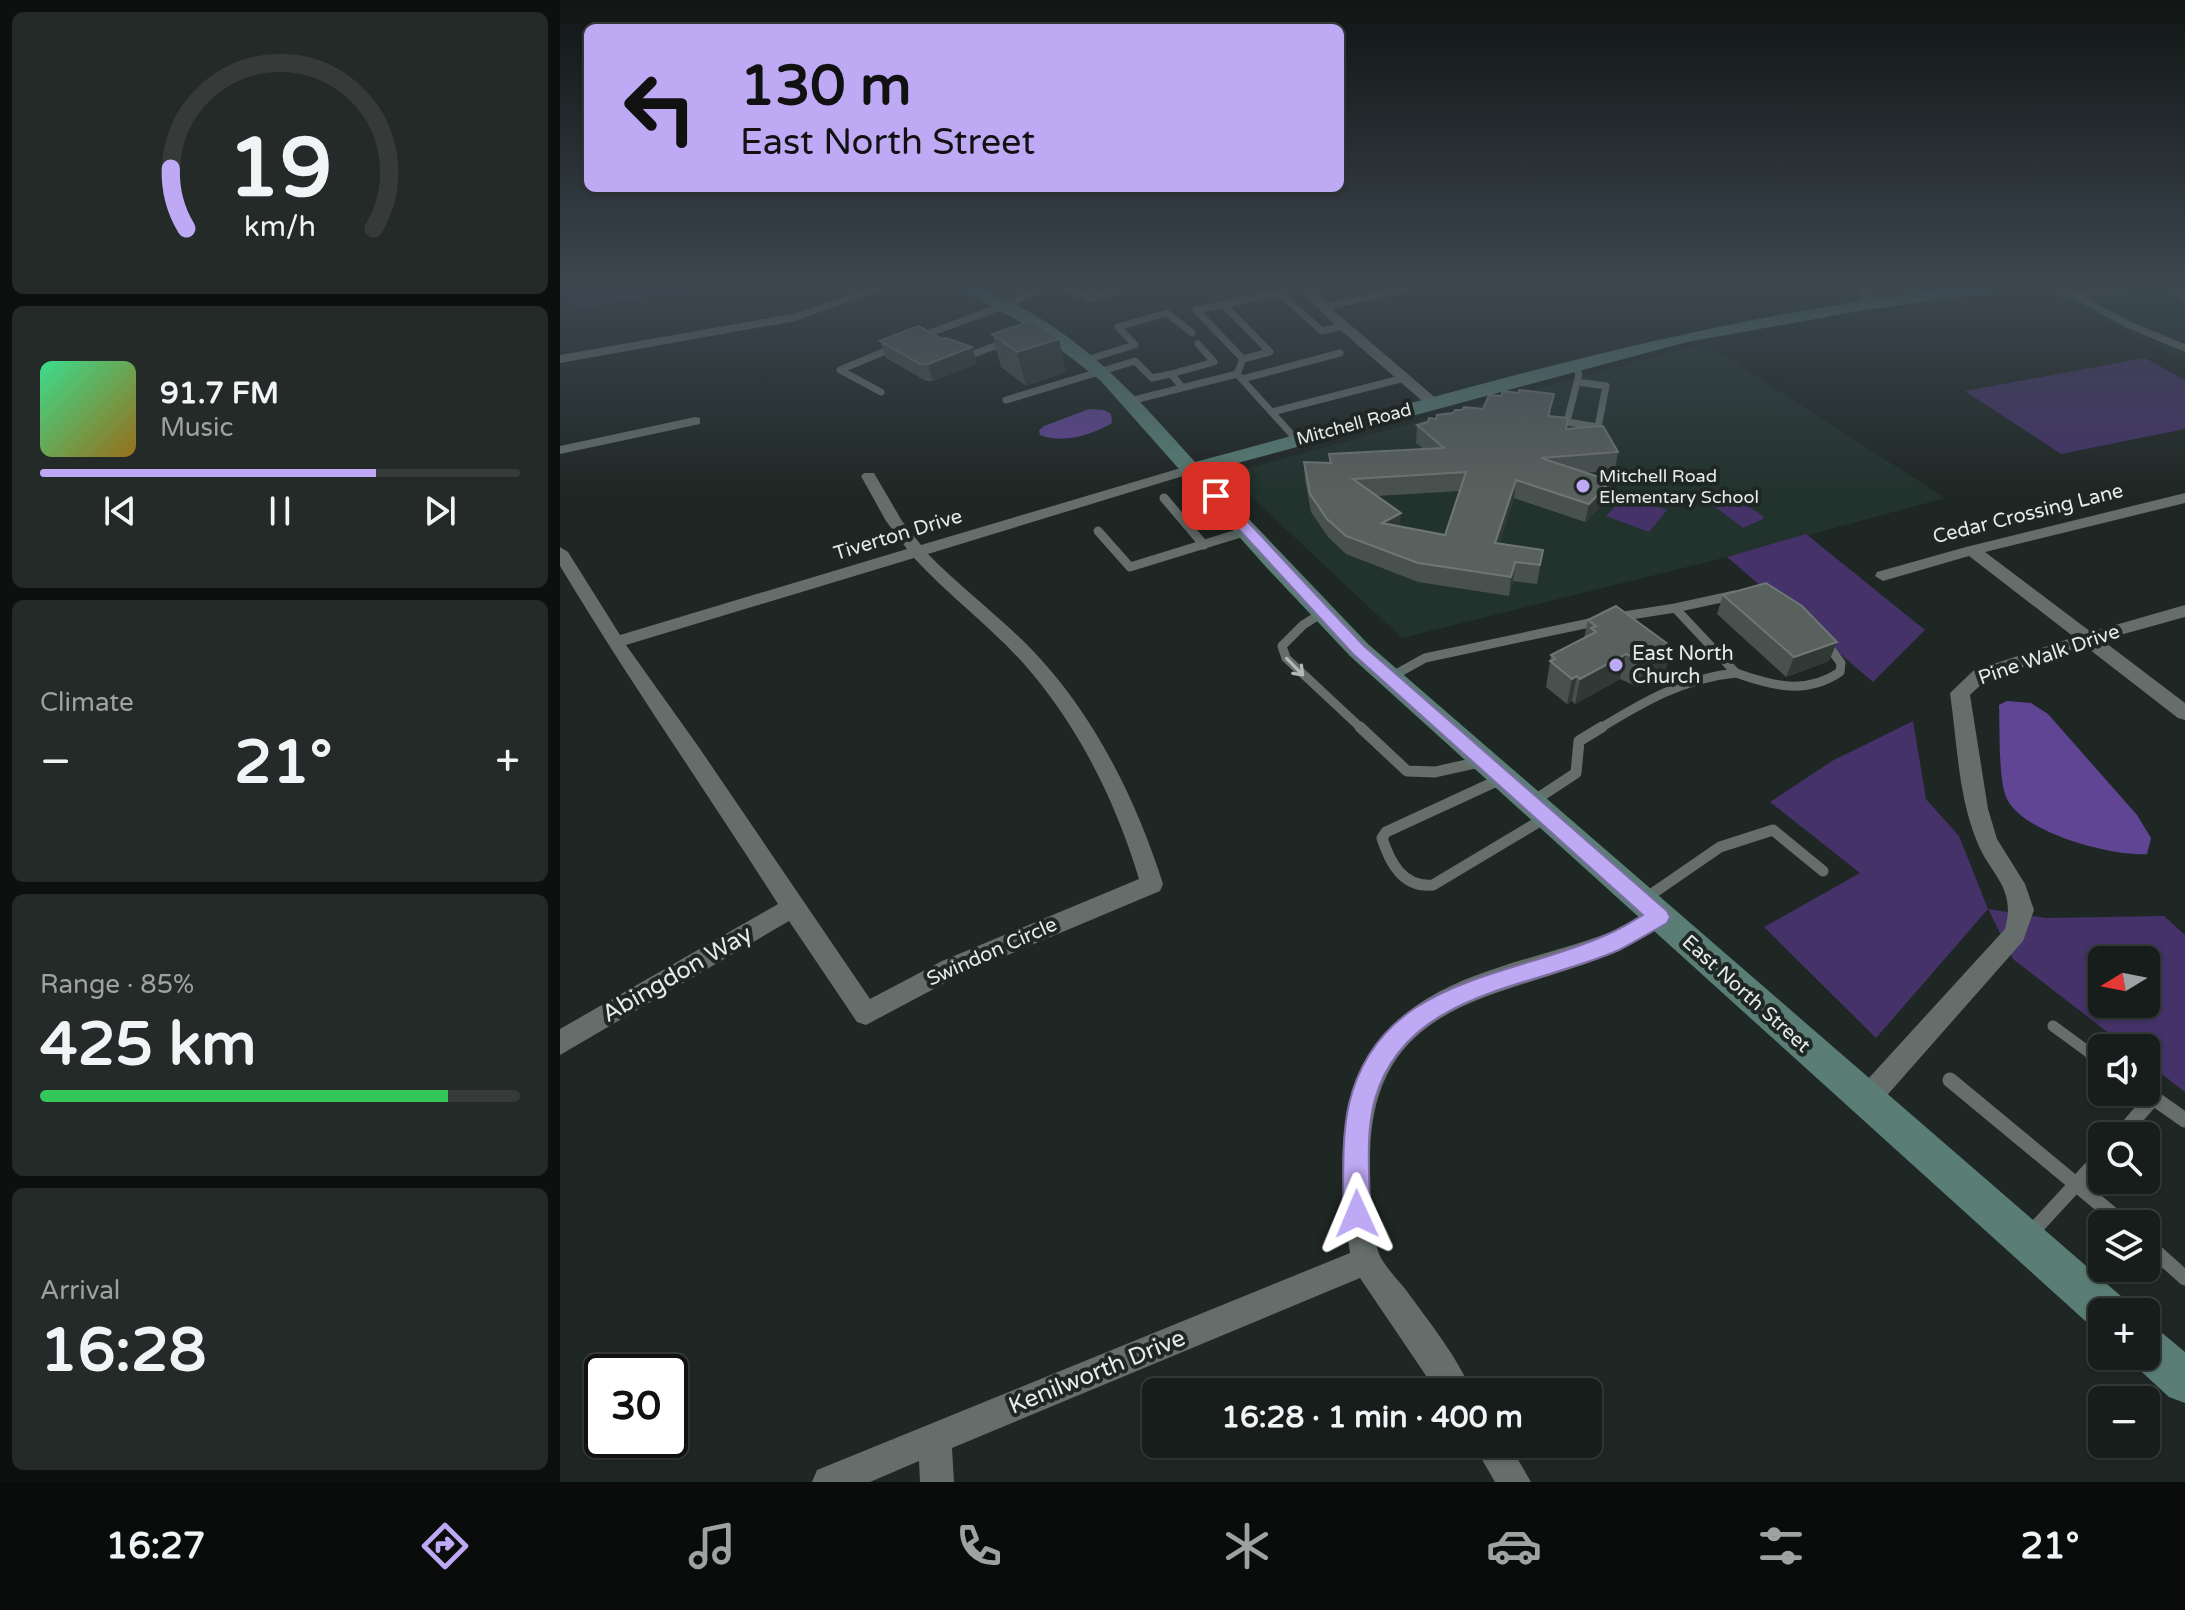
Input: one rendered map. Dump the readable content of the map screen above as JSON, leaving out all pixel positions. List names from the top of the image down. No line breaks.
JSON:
{"streets":{"main road":["Mitchell Road","East North Street"],"street":["Cedar Crossing Lane","Tiverton Drive","Pine Walk Drive","Swindon Circle","Abingdon Way","Kenilworth Drive"]},"crossings":[["Mitchell Road","Tiverton Drive"],["Mitchell Road","East North Street"],["Tiverton Drive","Swindon Circle"],["Tiverton Drive","East North Street"],["Pine Walk Drive","East North Street"],["Swindon Circle","Abingdon Way"]],"places":["Mitchell Road Elementary School","East North Church"],"north":"left","page":{"turn":["130 m","East North Street"],"song":["91.7 FM","Music"],"tile":["Climate",["Range · 85%","425 km"],["Arrival","16:28"]],"heat":["−","21°","+"],"map_buttons":["+","−"],"limit":"30","trip":"16:28 · 1 min · 400 m","tabs":["16:27","21°"],"gauge":["19","km/h"]}}
